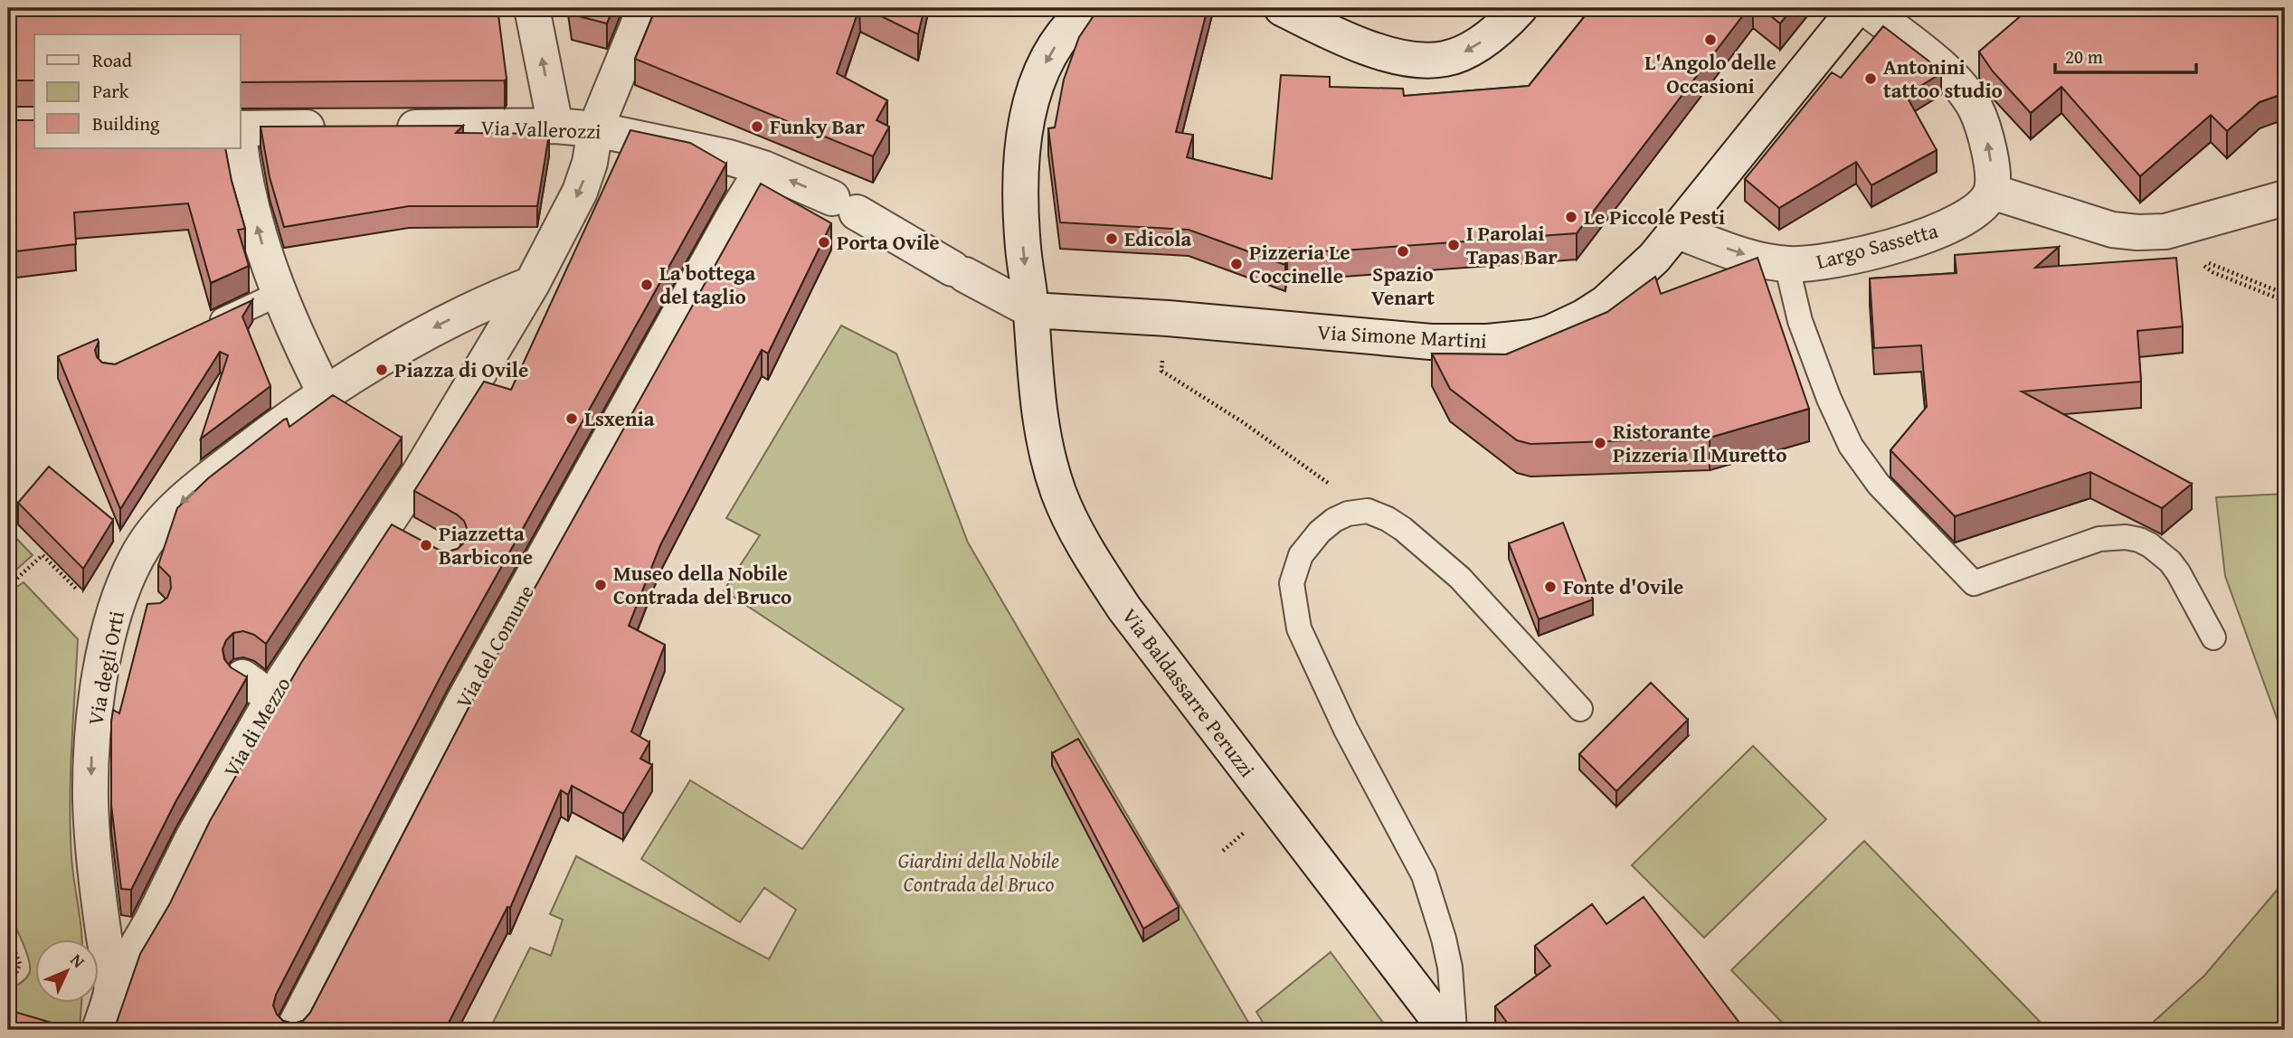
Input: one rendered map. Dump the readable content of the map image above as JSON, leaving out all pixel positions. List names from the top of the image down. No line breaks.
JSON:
{"streets":{"street":["Via Vallerozzi","Largo Sassetta","Via Simone Martini","Via del Comune","Via degli Orti","Via Baldassarre Peruzzi","Via di Mezzo"]},"crossings":[["Via Vallerozzi","Via Simone Martini"],["Via Vallerozzi","Via del Comune"],["Via Vallerozzi","Via Baldassarre Peruzzi"],["Largo Sassetta","Via Simone Martini"],["Via Simone Martini","Via Baldassarre Peruzzi"],["Via degli Orti","Via di Mezzo"]],"one_way":["Via Vallerozzi","Via degli Orti"],"parks":["Giardini della Nobile Contrada del Bruco"],"places":["L'Angolo delle Occasioni","Antonini tattoo studio","Funky Bar","Le Piccole Pesti","Edicola","Porta Ovile","I Parolai Tapas Bar","Spazio Venart","Pizzeria Le Coccinelle","La bottega del taglio","Piazza di Ovile","Lsxenia","Ristorante Pizzeria Il Muretto","Piazzetta Barbicone","Museo della Nobile Contrada del Bruco","Fonte d'Ovile"],"legend":["Road","Park","Building"],"scale_bar":"20 m","north":"top right"}
